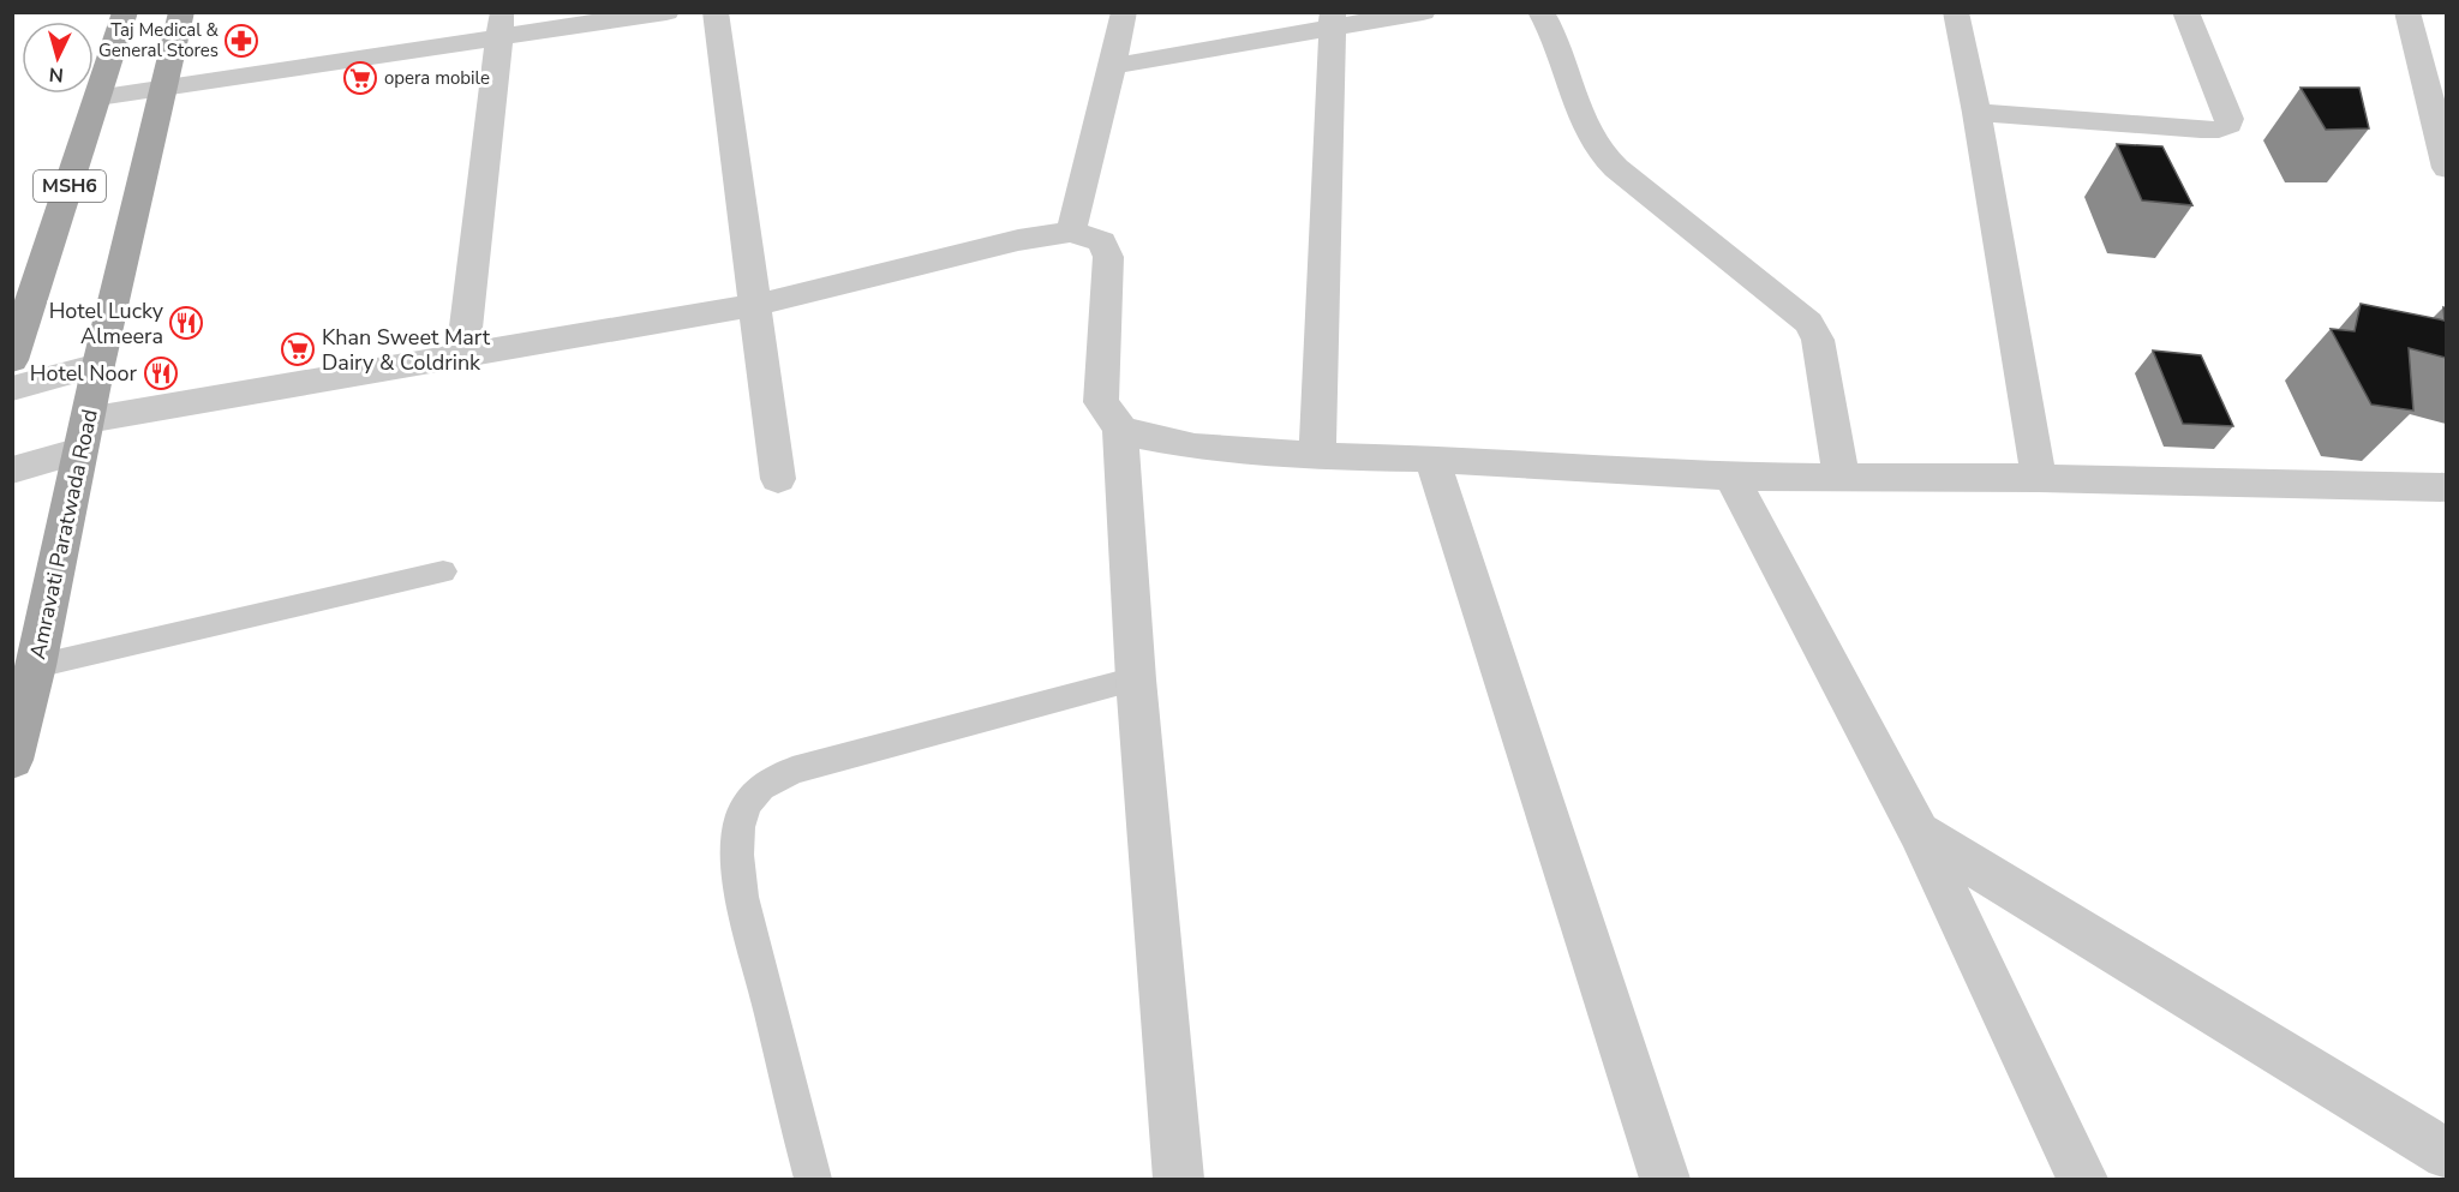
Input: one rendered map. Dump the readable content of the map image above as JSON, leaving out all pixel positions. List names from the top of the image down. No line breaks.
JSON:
{"streets":{"main road":["MSH6","Amravati Paratwada Road"]},"places":{"pharmacy":["Taj Medical & General Stores"],"supermarket":["opera mobile","Khan Sweet Mart Dairy & Coldrink"],"restaurant":["Hotel Lucky Almeera","Hotel Noor"]},"north":"bottom"}
